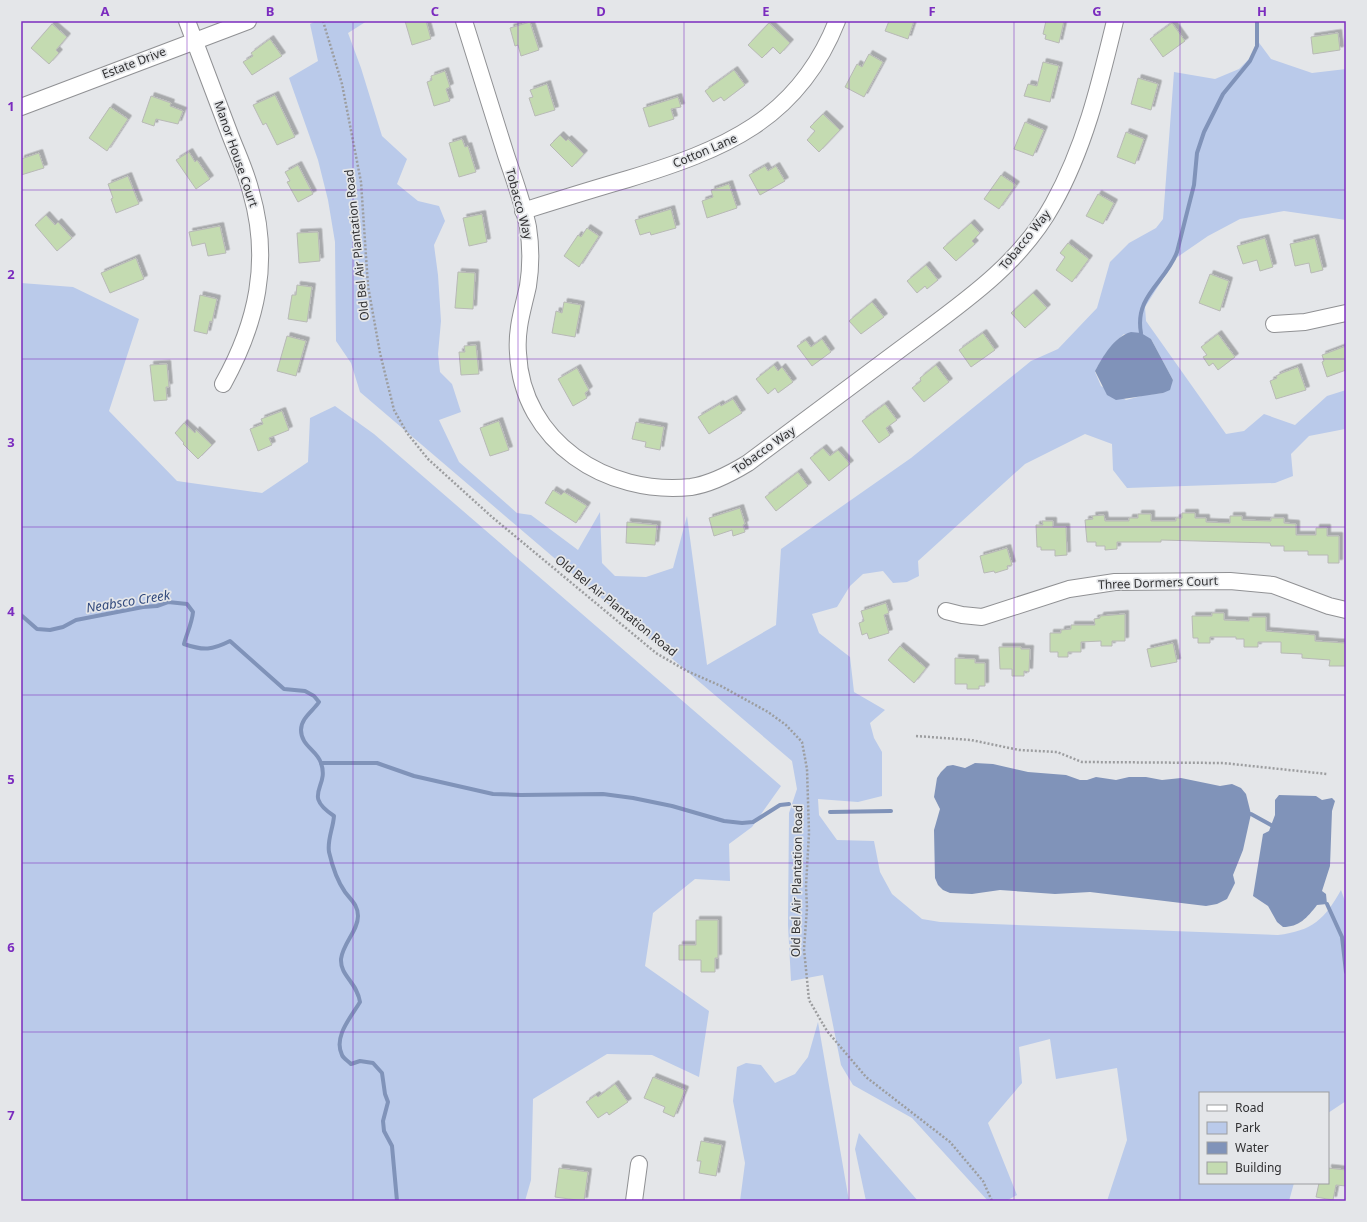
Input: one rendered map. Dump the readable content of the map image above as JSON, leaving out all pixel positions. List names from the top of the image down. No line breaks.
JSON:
{"streets":{"street":["Estate Drive","Cotton Lane","Manor House Court","Tobacco Way","Three Dormers Court"],"path":["Old Bel Air Plantation Road"]},"crossings":[["Estate Drive","Manor House Court"],["Cotton Lane","Tobacco Way"]],"water":["Neabsco Creek"],"legend":["Road","Park","Water","Building"],"grid":{"columns":["A","B","C","D","E","F","G","H"],"rows":["1","2","3","4","5","6","7"]}}
